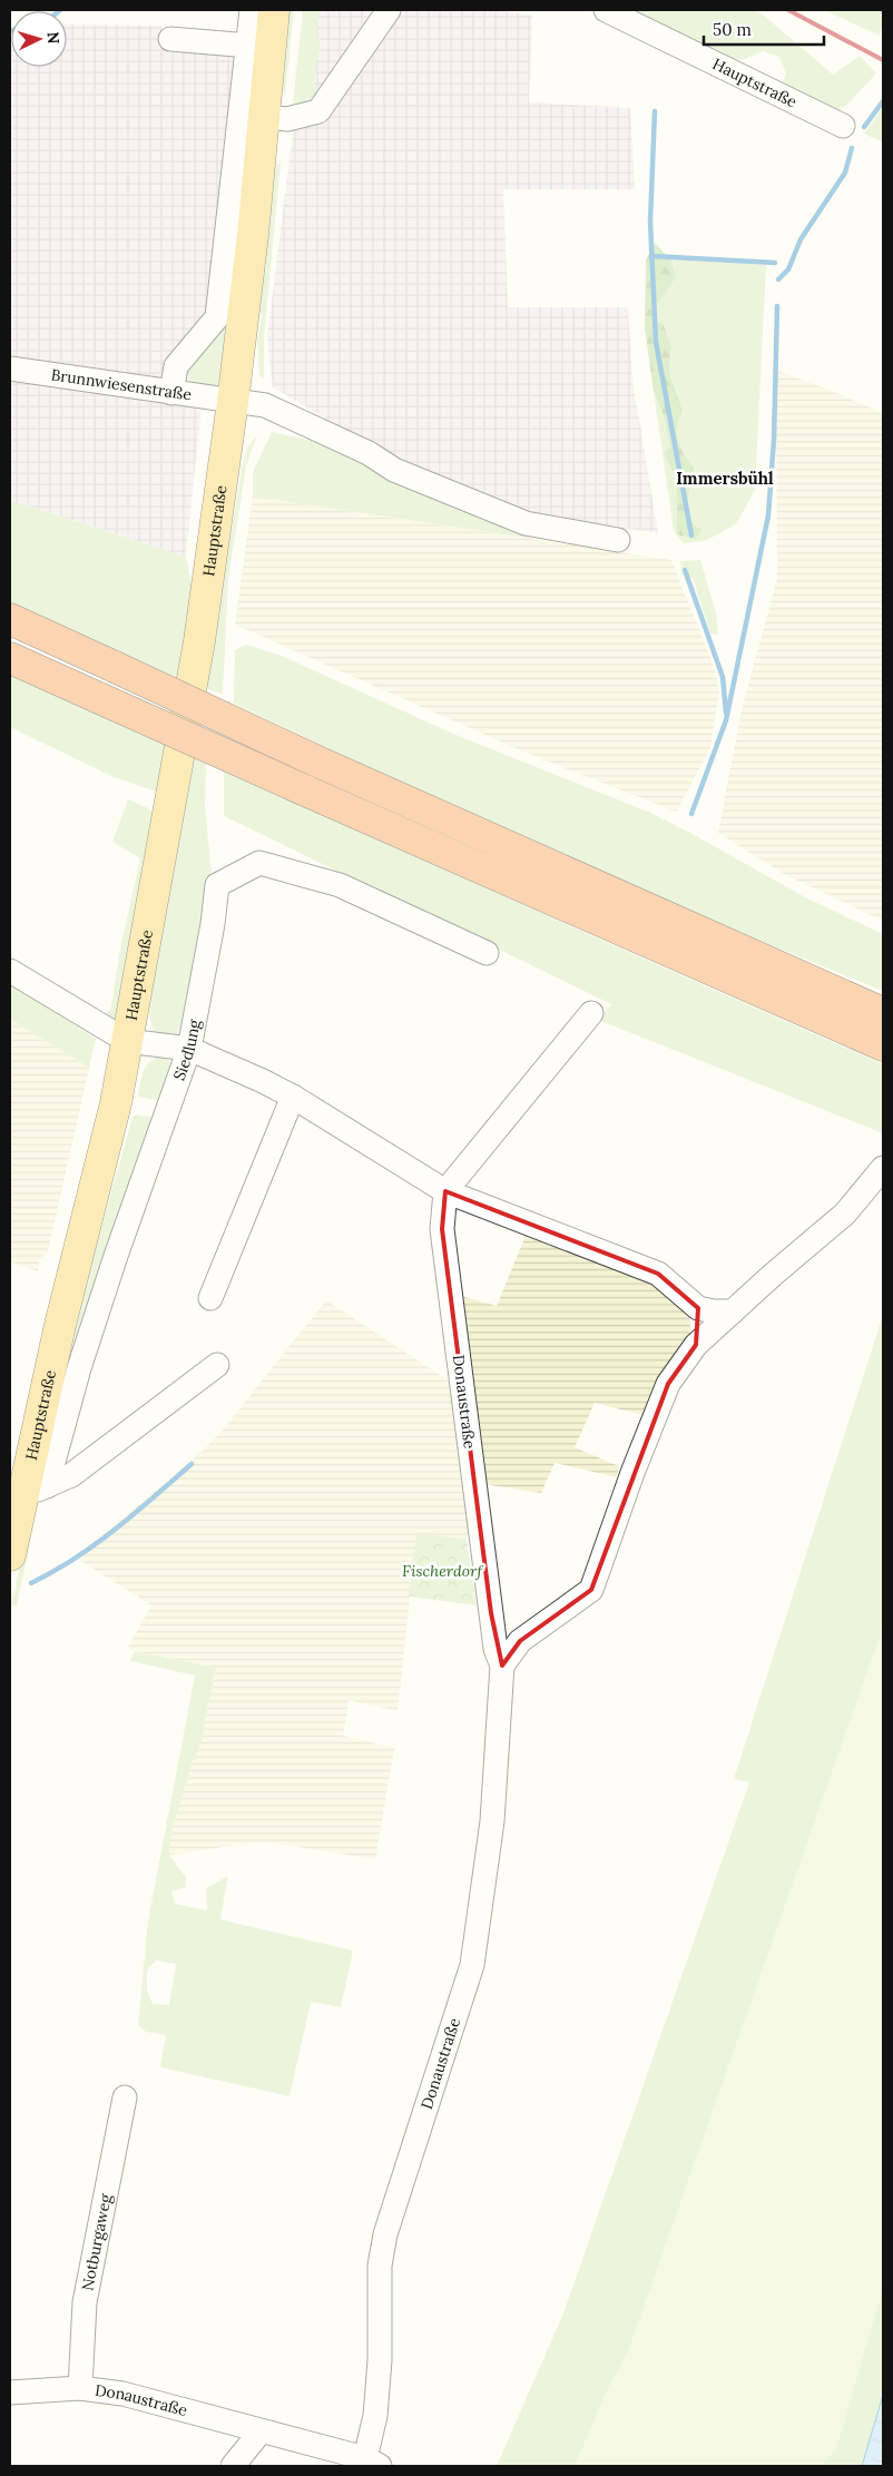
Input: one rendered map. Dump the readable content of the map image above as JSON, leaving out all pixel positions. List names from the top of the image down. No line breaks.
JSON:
{"streets":{"main road":["Hauptstraße"],"street":["Brunnwiesenstraße","Siedlung","Donaustraße","Notburgaweg"]},"crossings":[["Hauptstraße","Brunnwiesenstraße"],["Hauptstraße","Siedlung"],["Siedlung","Donaustraße"],["Donaustraße","Notburgaweg"]],"districts":["Immersbühl"],"parks":["Fischerdorf"],"scale_bar":"50 m","north":"right"}
